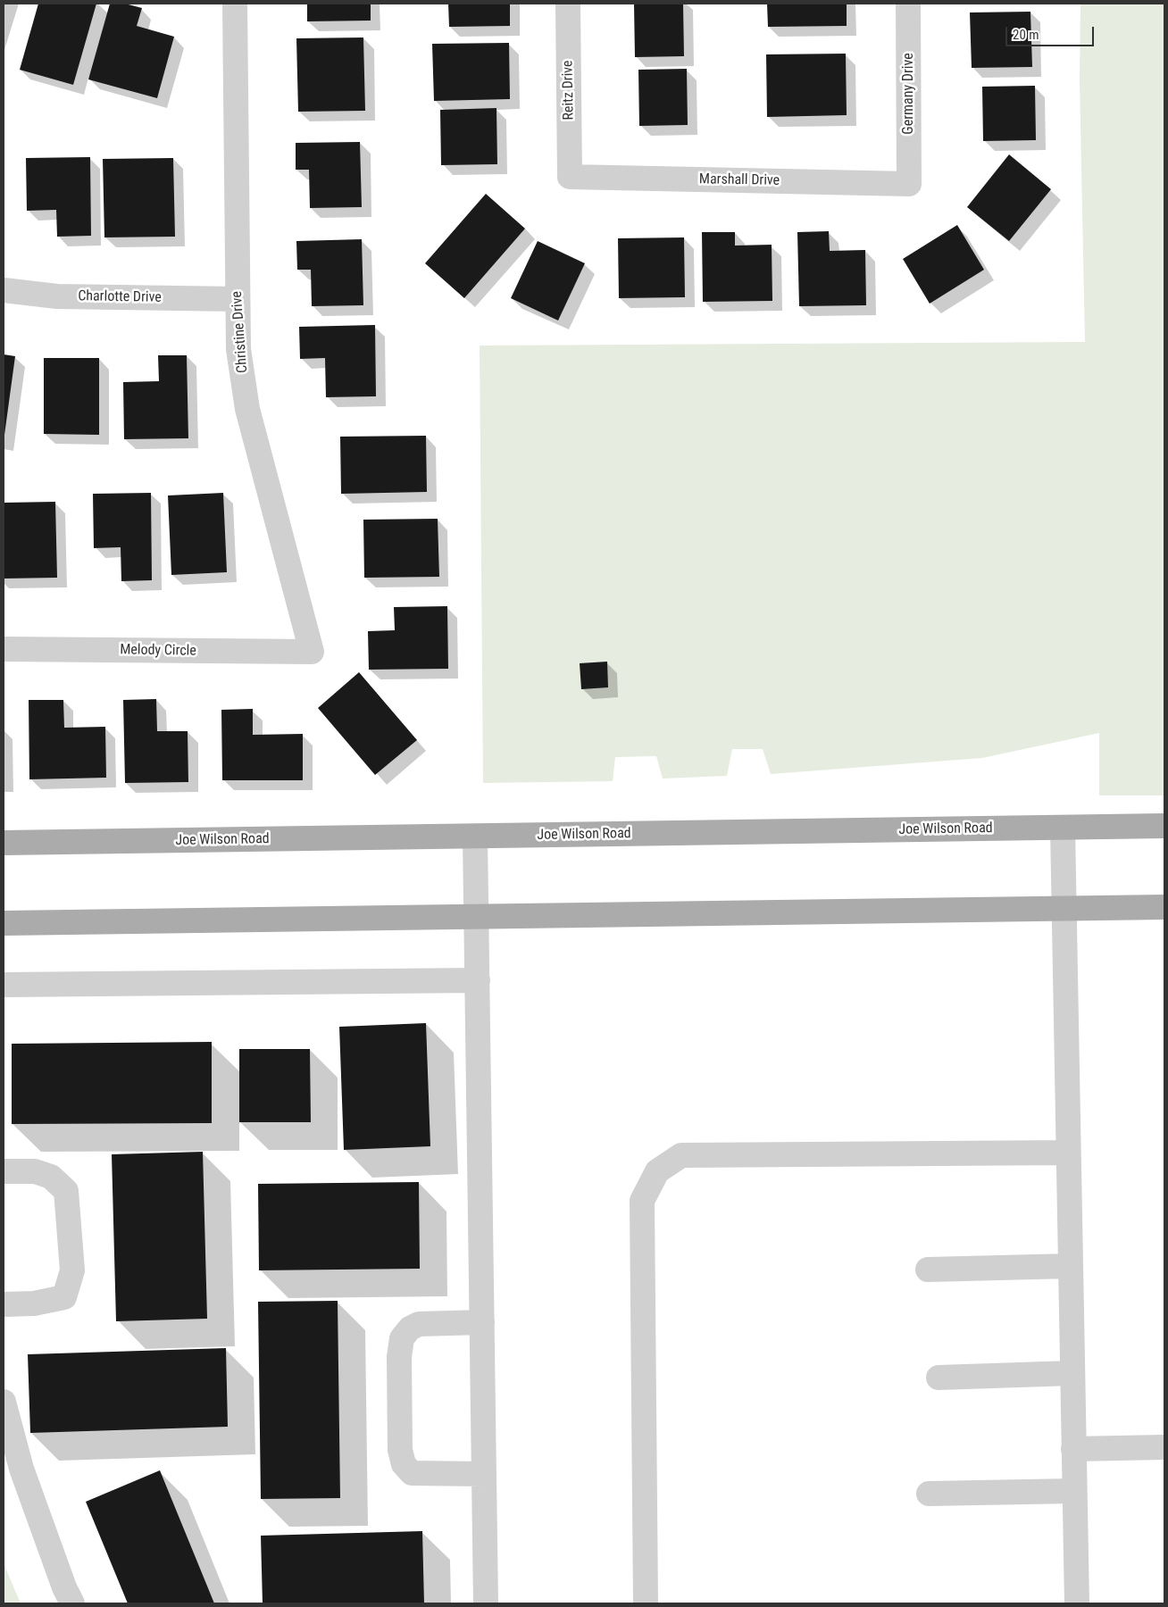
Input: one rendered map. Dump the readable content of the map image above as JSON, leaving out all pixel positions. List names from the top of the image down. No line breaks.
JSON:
{"streets":{"main road":["Joe Wilson Road"],"street":["Reitz Drive","Germany Drive","Marshall Drive","Charlotte Drive","Christine Drive","Melody Circle"]},"crossings":[["Reitz Drive","Marshall Drive"],["Germany Drive","Marshall Drive"],["Charlotte Drive","Christine Drive"],["Christine Drive","Melody Circle"]],"scale_bar":"20 m"}
